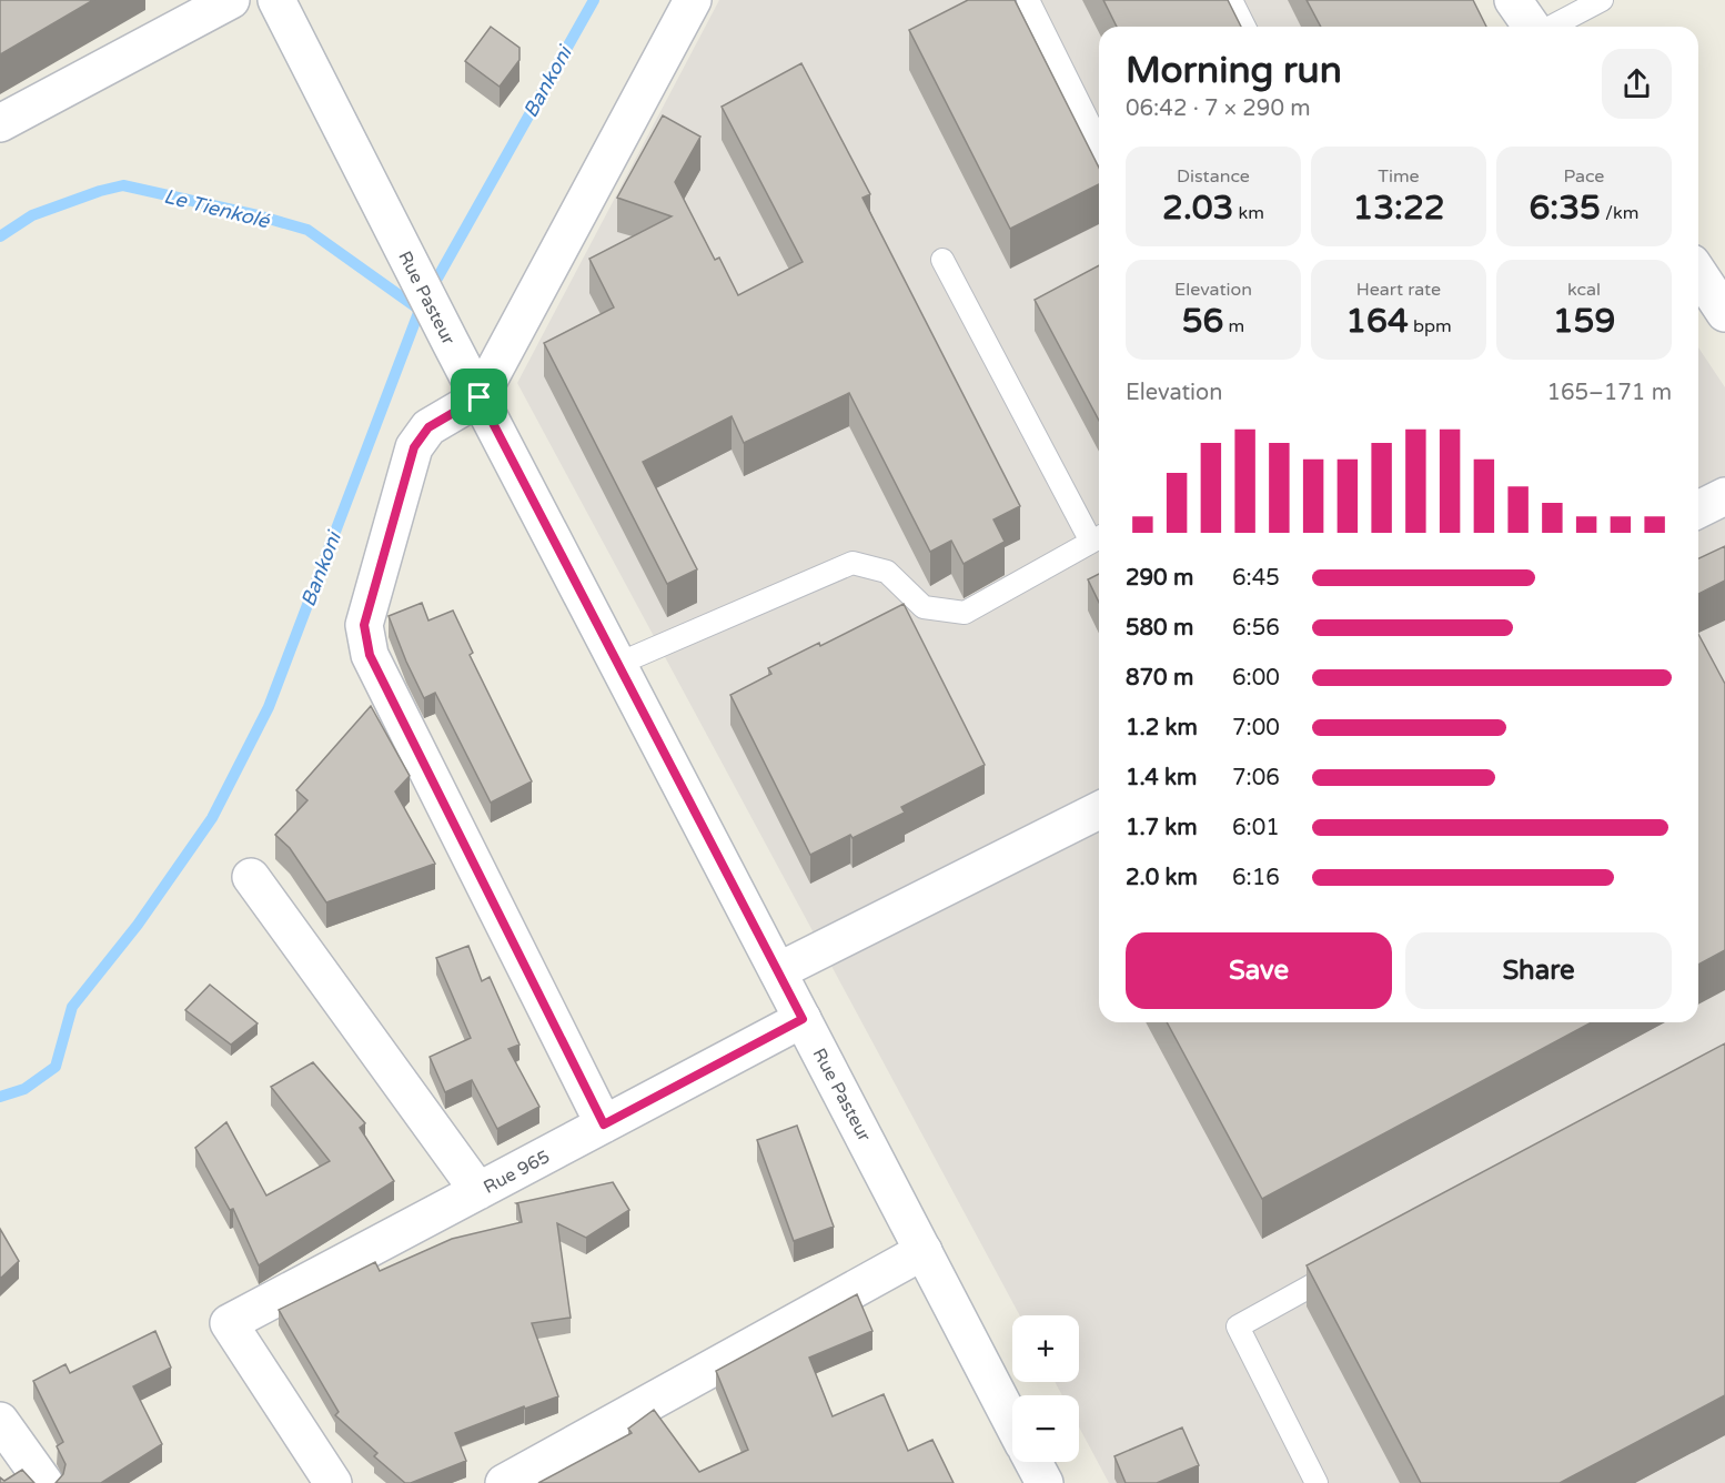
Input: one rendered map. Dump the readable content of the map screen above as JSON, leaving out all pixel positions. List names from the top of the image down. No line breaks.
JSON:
{"streets":{"street":["Rue Pasteur","Rue 965"]},"crossings":[["Rue Pasteur","Rue 965"]],"water":["Bankoni","Le Tienkolé"],"page":{"heading":["Morning run","06:42 · 7 × 290 m"],"stats":[["Distance","2.03 km"],["Time","13:22"],["Pace","6:35 /km"],["Elevation","56 m"],["Heart rate","164 bpm"],["kcal","159"]],"chart":["Elevation","165–171 m"],"list":[{"name":"290 m","note":"6:45"},{"name":"580 m","note":"6:56"},{"name":"870 m","note":"6:00"},{"name":"1.2 km","note":"7:00"},{"name":"1.4 km","note":"7:06"},{"name":"1.7 km","note":"6:01"},{"name":"2.0 km","note":"6:16"}],"buttons":["Save","Share"],"map_buttons":["+","−"]}}
